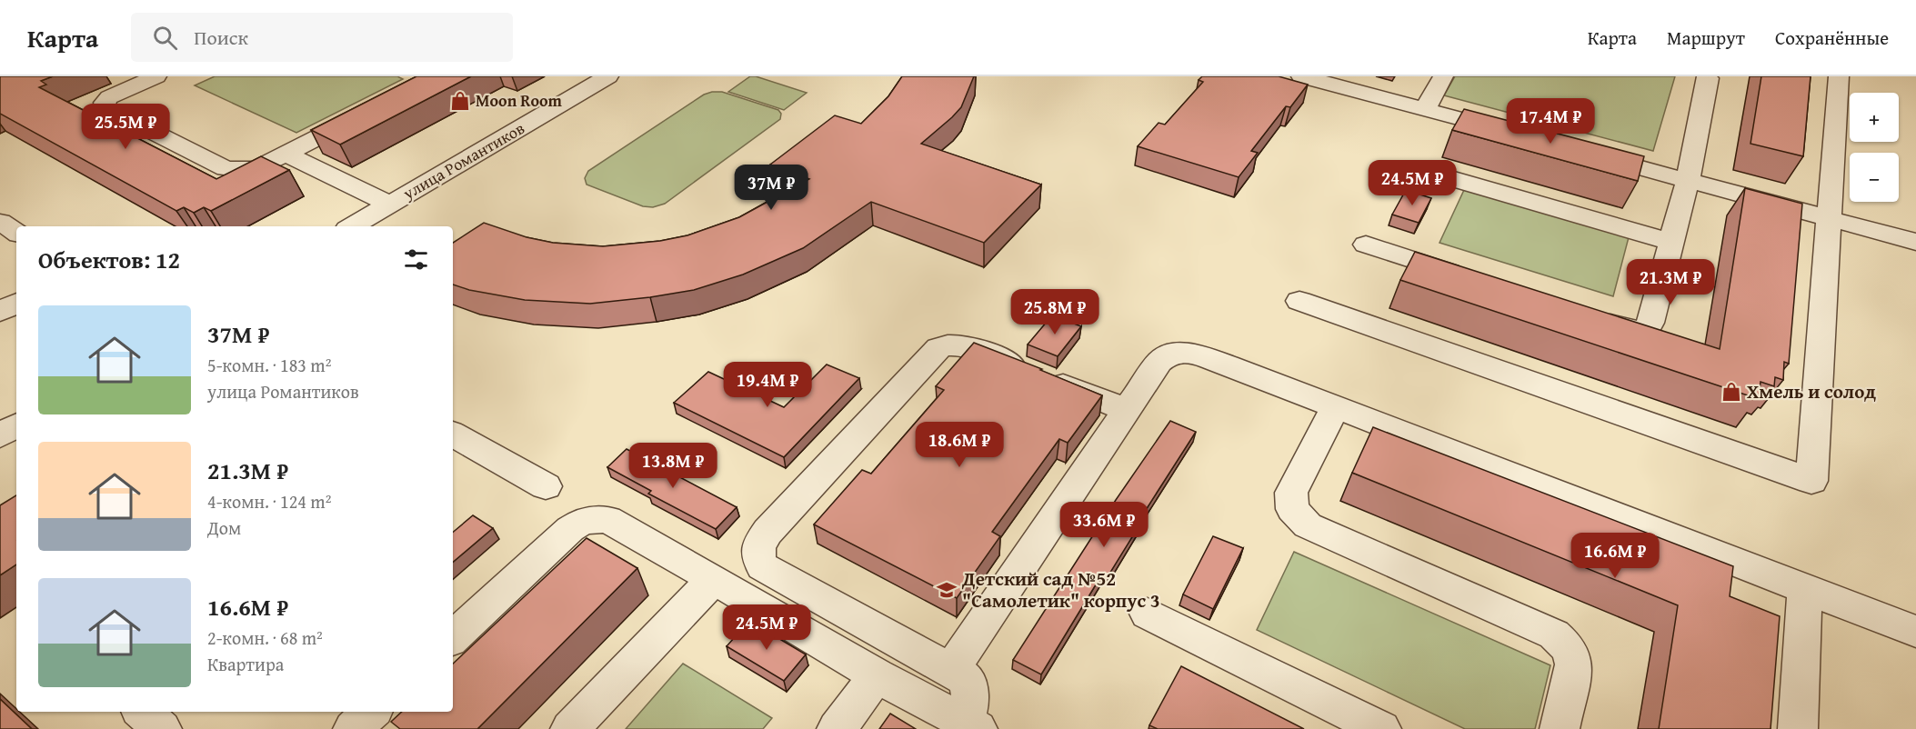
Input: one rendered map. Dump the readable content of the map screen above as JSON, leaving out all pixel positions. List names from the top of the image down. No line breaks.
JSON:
{"streets":{"street":["улица Романтиков"]},"places":{"shop":["Moon Room","Хмель и солод"],"school or university":["Детский сад №52 \"Самолетик\" корпус 3"]},"page":{"header":"Карта","search":"Поиск","nav":["Карта","Маршрут","Сохранённые"],"map_buttons":["+","−"],"price":["17.4M ₽","25.5M ₽","24.5M ₽","37M ₽","21.3M ₽","25.8M ₽","19.4M ₽","18.6M ₽","13.8M ₽","33.6M ₽","16.6M ₽","24.5M ₽"],"heading":"Объектов: 12","list":[{"name":"37M ₽","note":"5-комн. · 183 m² · улица Романтиков"},{"name":"21.3M ₽","note":"4-комн. · 124 m² · Дом"},{"name":"16.6M ₽","note":"2-комн. · 68 m² · Квартира"}]}}
